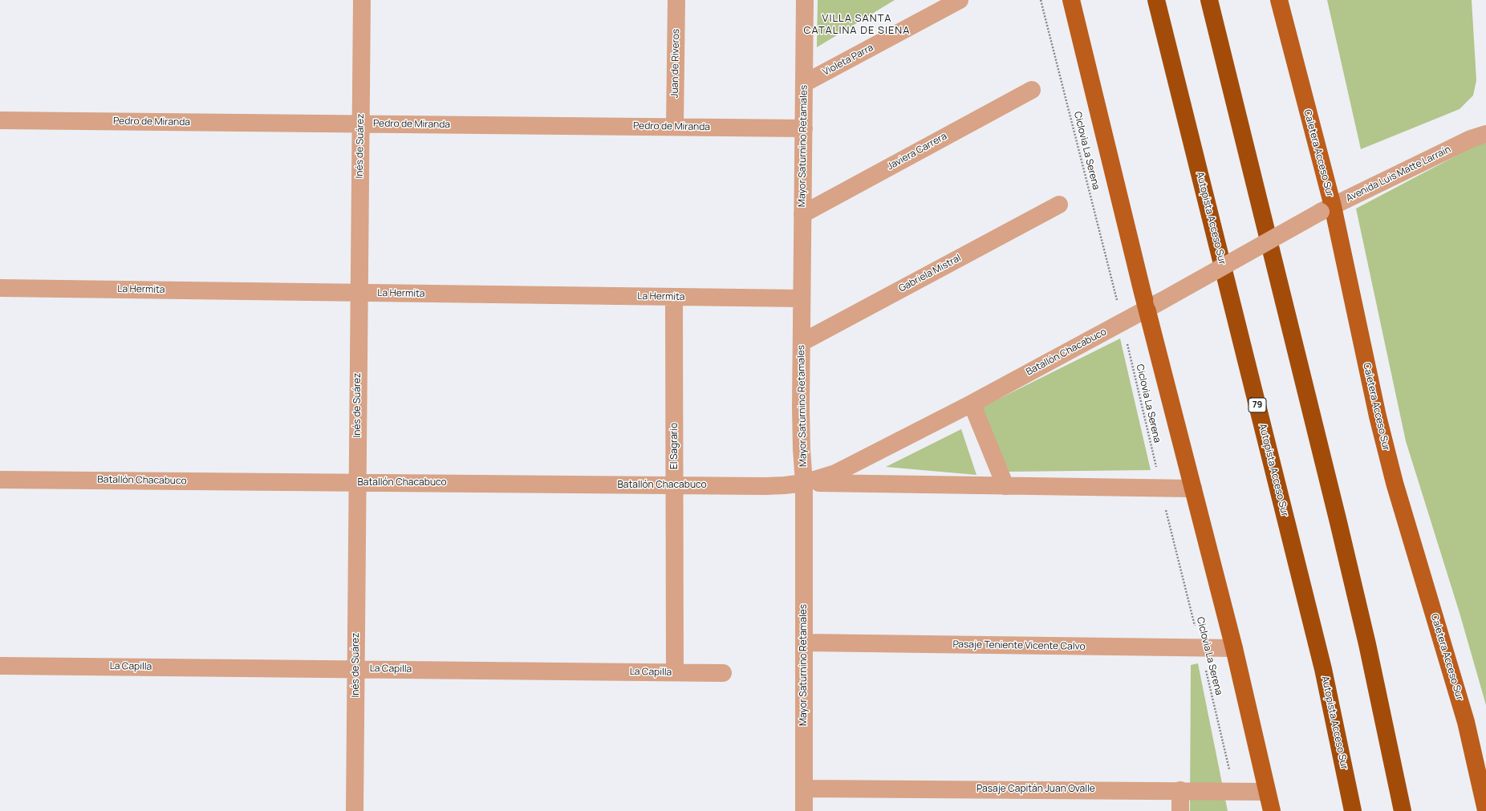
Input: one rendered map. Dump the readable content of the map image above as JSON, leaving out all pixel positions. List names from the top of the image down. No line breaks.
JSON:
{"streets":{"highway":["Autopista Acceso Sur","79"],"main road":["Caletera Acceso Sur"],"street":["Violeta Parra","Juan de Riveros","Pedro de Miranda","Inés de Suárez","Mayor Saturnino Retamales","Javiera Carrera","Avenida Luis Matte Larraín","Gabriela Mistral","La Hermita","Batallón Chacabuco","El Sagrario","Pasaje Teniente Vicente Calvo","La Capilla","Pasaje Capitán Juan Ovalle"],"path":["Ciclovìa La Serena"]},"crossings":[["Violeta Parra","Mayor Saturnino Retamales"],["Juan de Riveros","Pedro de Miranda"],["Pedro de Miranda","Inés de Suárez"],["Pedro de Miranda","Mayor Saturnino Retamales"],["Inés de Suárez","La Hermita"],["Inés de Suárez","Batallón Chacabuco"],["Inés de Suárez","La Capilla"],["Mayor Saturnino Retamales","Javiera Carrera"],["Mayor Saturnino Retamales","Gabriela Mistral"],["Mayor Saturnino Retamales","La Hermita"],["Mayor Saturnino Retamales","Batallón Chacabuco"],["Mayor Saturnino Retamales","Pasaje Teniente Vicente Calvo"],["Mayor Saturnino Retamales","Pasaje Capitán Juan Ovalle"],["Ciclovìa La Serena","Batallón Chacabuco"],["Ciclovìa La Serena","Pasaje Teniente Vicente Calvo"],["Ciclovìa La Serena","Pasaje Capitán Juan Ovalle"],["Caletera Acceso Sur","Avenida Luis Matte Larraín"],["Avenida Luis Matte Larraín","Batallón Chacabuco"],["La Hermita","El Sagrario"],["Batallón Chacabuco","El Sagrario"],["El Sagrario","La Capilla"]],"districts":["VILLA SANTA CATALINA DE SIENA"]}
